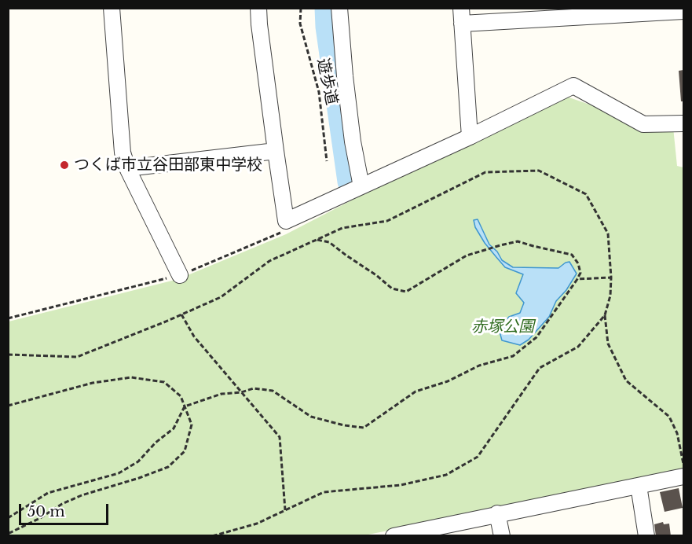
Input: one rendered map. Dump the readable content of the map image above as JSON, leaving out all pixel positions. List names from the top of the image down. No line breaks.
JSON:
{"streets":{"path":["遊歩道"]},"parks":["赤塚公園"],"places":["つくば市立谷田部東中学校"],"scale_bar":"50 m"}
